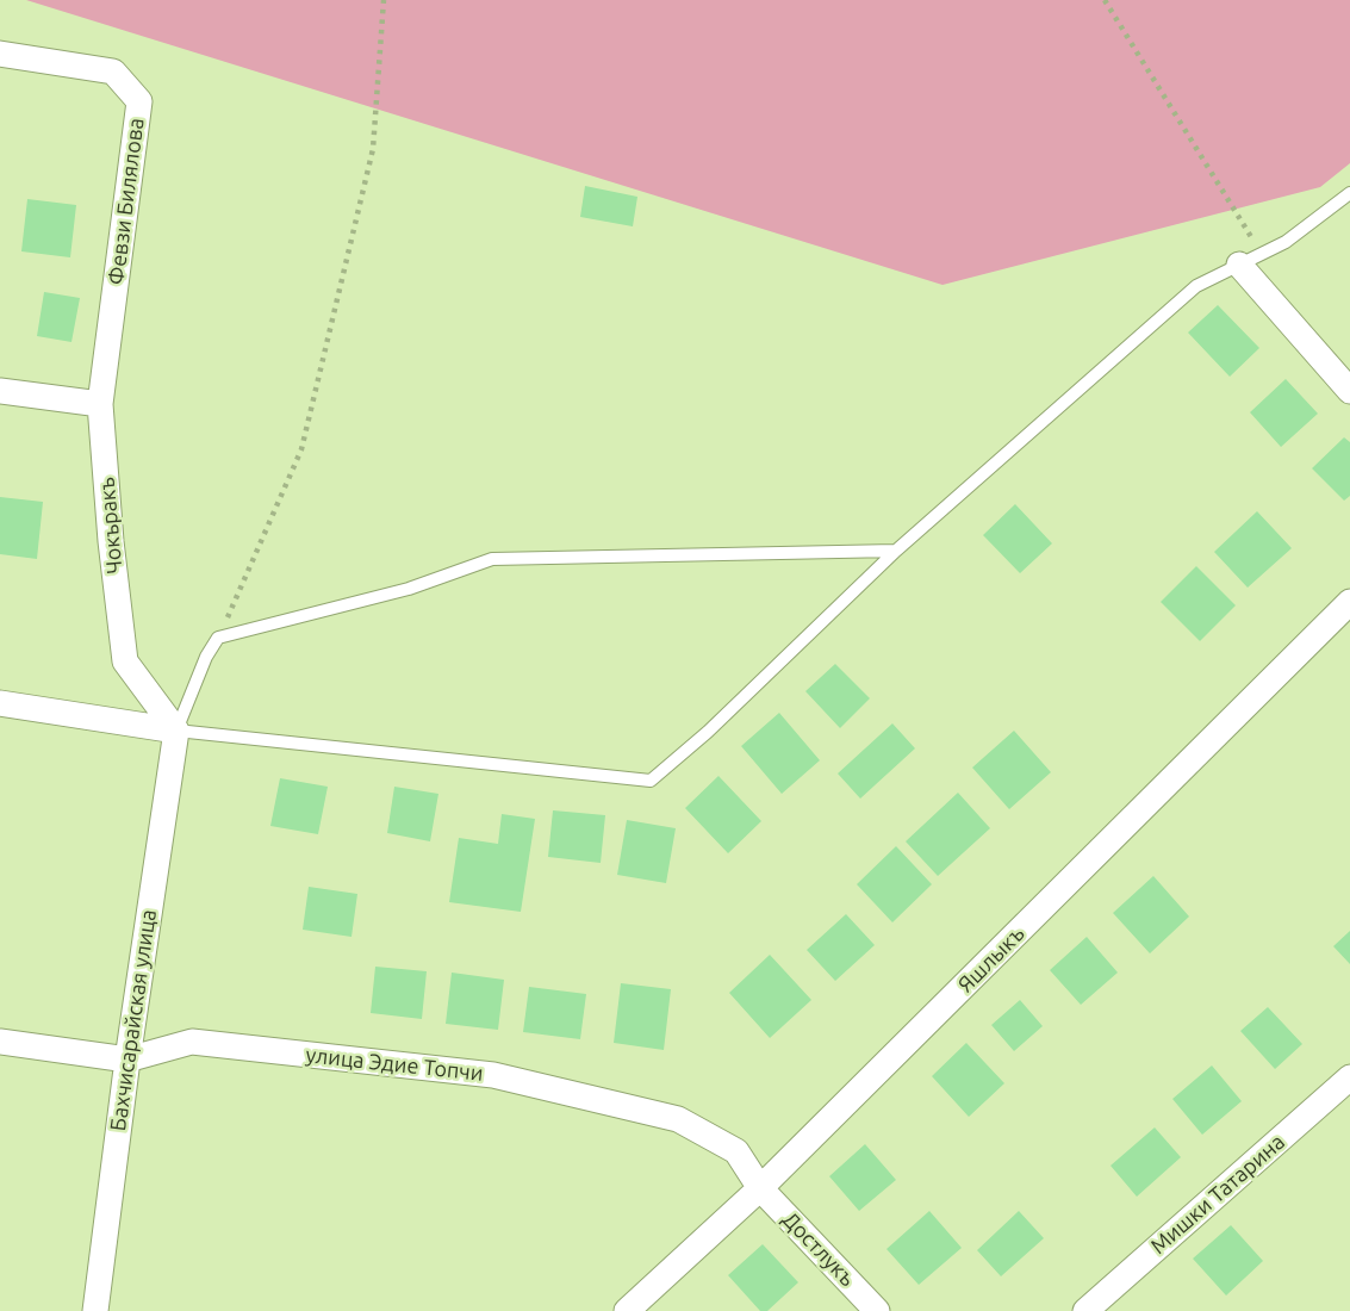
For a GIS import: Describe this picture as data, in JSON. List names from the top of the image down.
{
  "streets": {
    "street": [
      "Февзи Билялова",
      "Чокъракъ",
      "Яшлыкъ",
      "Бахчисарайская улица",
      "улица Эдие Топчи",
      "Мишки Татарина",
      "Достлукъ"
    ]
  },
  "crossings": [
    ["Февзи Билялова", "Чокъракъ"],
    ["Чокъракъ", "Бахчисарайская улица"],
    ["Яшлыкъ", "улица Эдие Топчи"],
    ["Яшлыкъ", "Достлукъ"],
    ["Бахчисарайская улица", "улица Эдие Топчи"],
    ["улица Эдие Топчи", "Достлукъ"]
  ]
}
